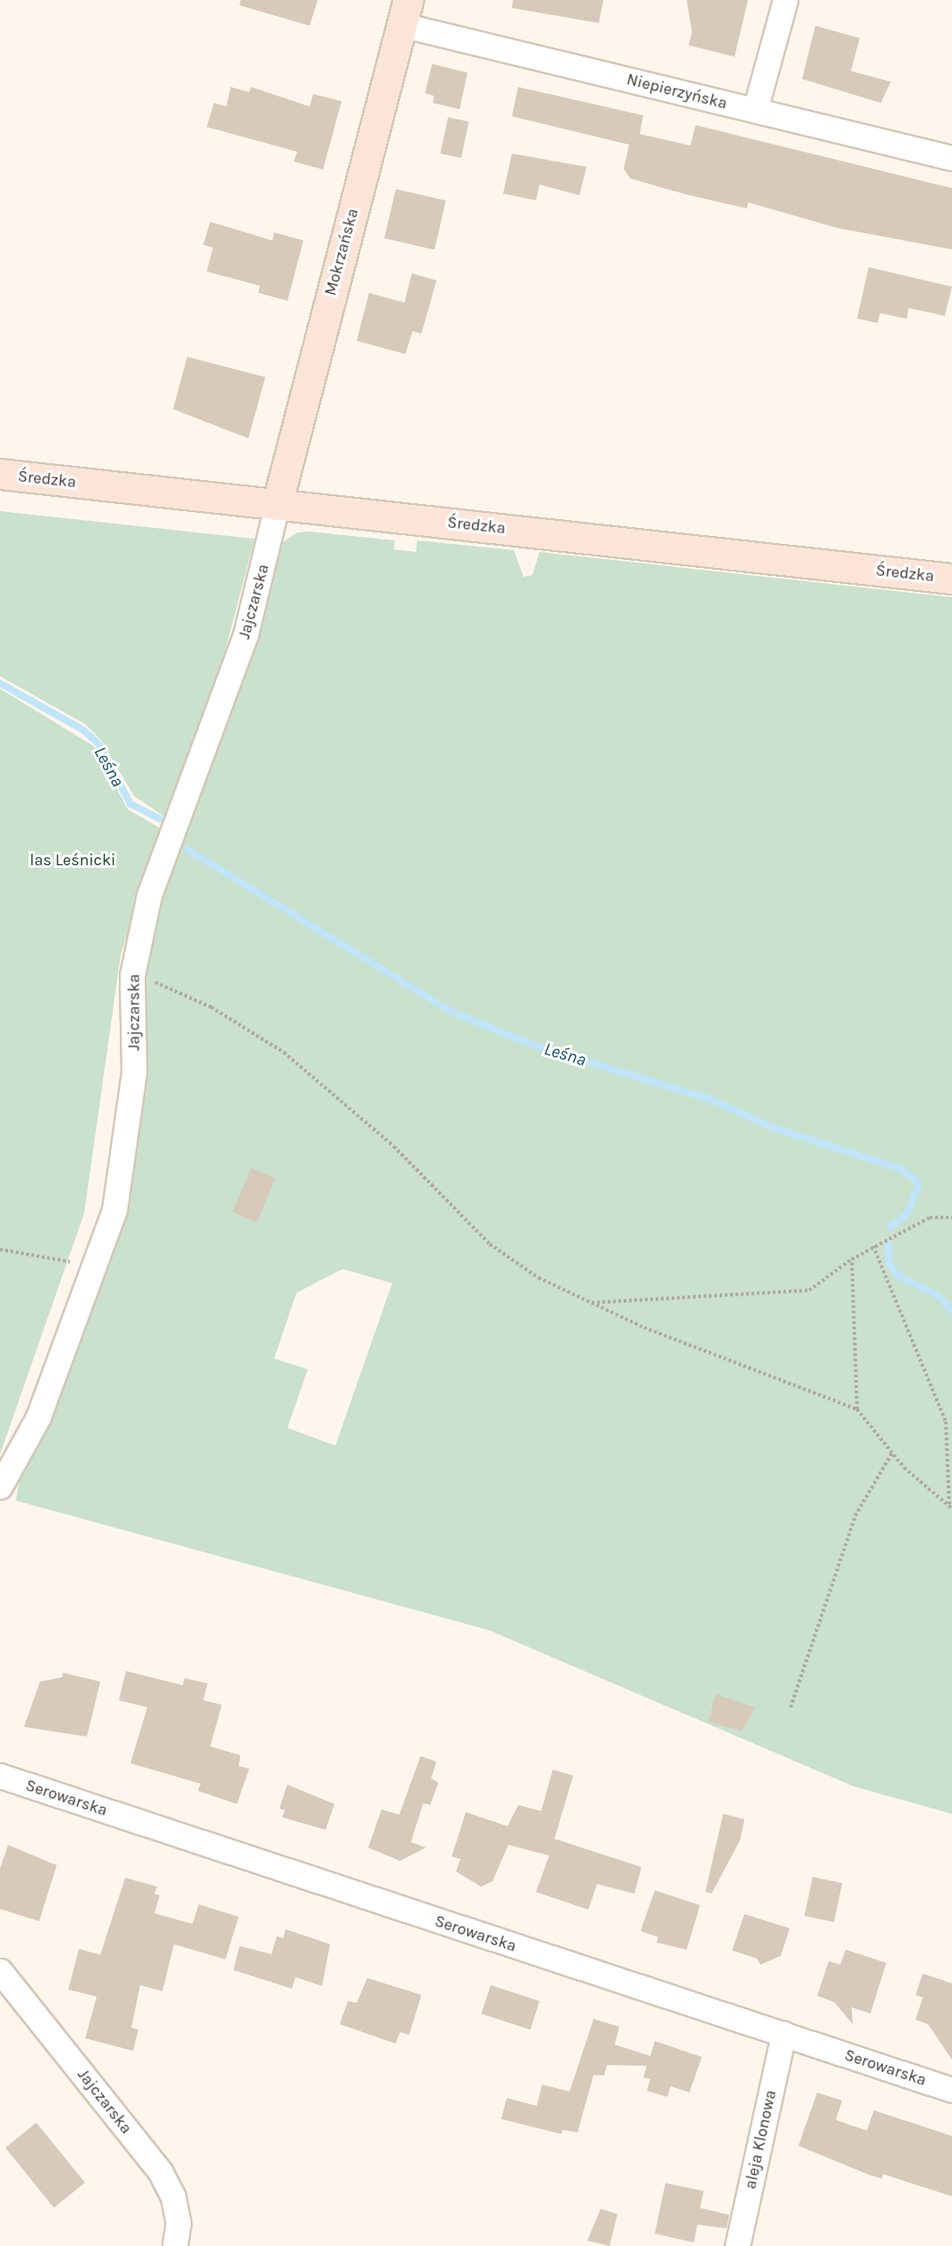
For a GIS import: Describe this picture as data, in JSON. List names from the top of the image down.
{
  "streets": {
    "main road": ["Mokrzańska", "Średzka"],
    "street": [
      "Niepierzyńska",
      "Jajczarska",
      "Serowarska",
      "aleja Klonowa"
    ]
  },
  "crossings": [
    ["Niepierzyńska", "Mokrzańska"],
    ["Mokrzańska", "Średzka"],
    ["Mokrzańska", "Jajczarska"],
    ["Średzka", "Jajczarska"],
    ["Serowarska", "aleja Klonowa"]
  ],
  "water": ["Leśna"],
  "parks": ["las Leśnicki"]
}
